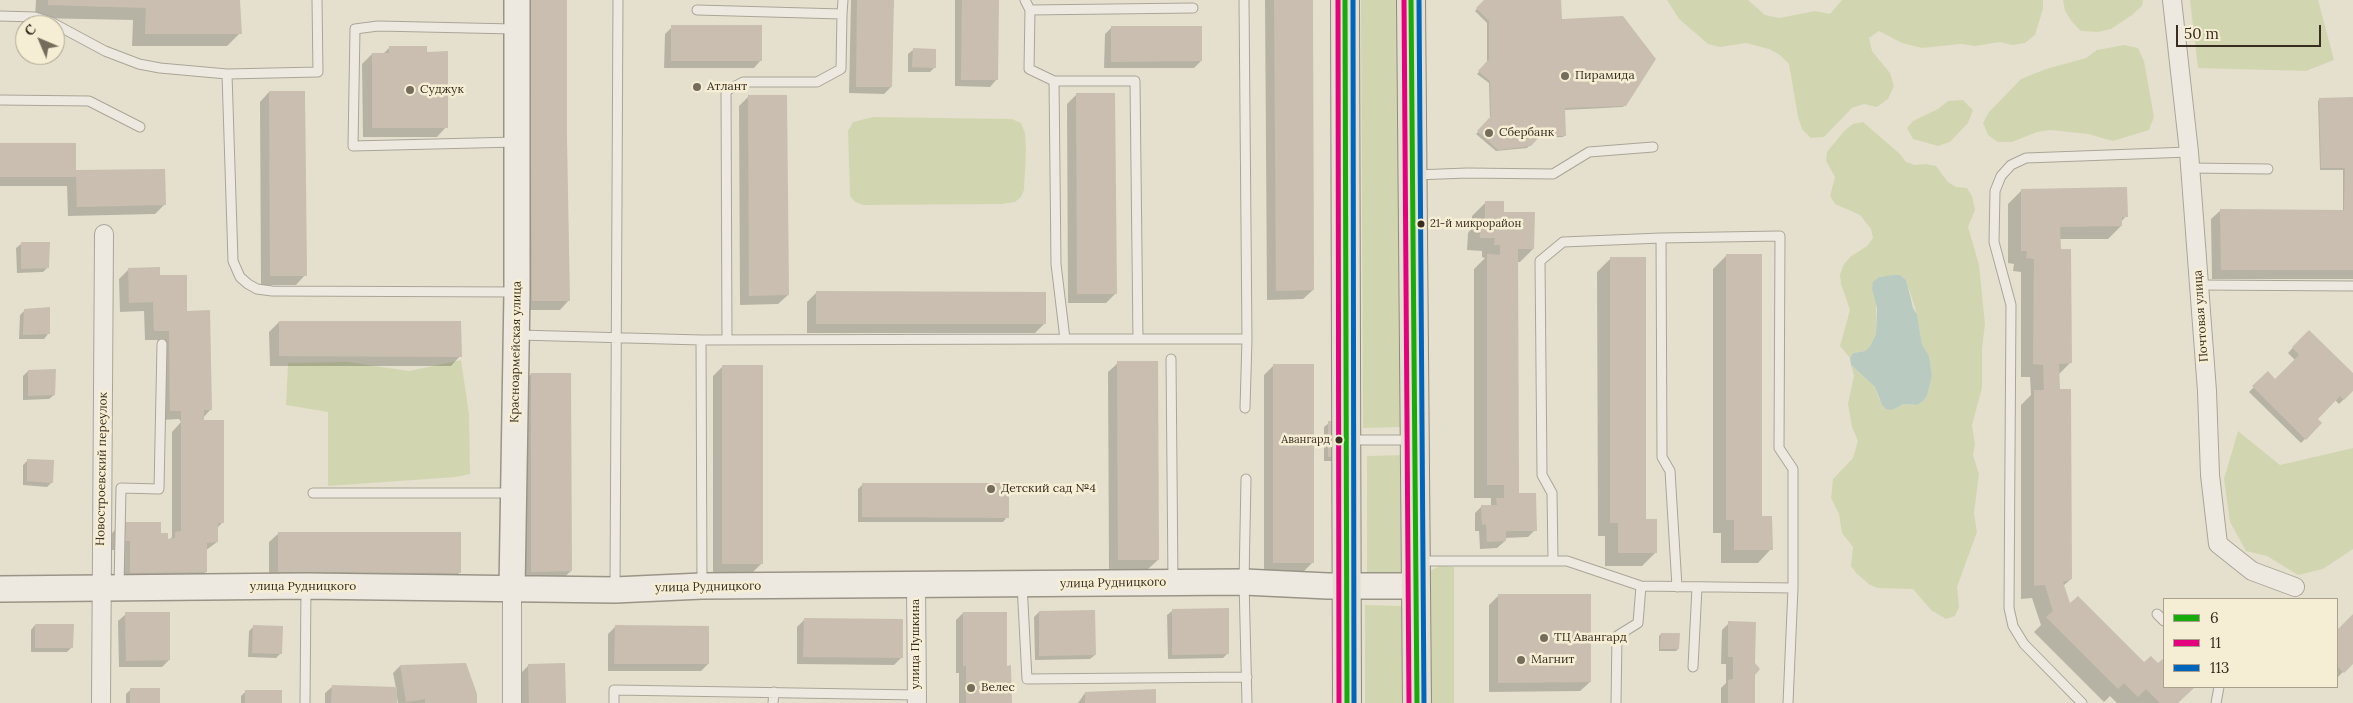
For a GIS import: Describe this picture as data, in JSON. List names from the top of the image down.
{
  "streets": {
    "street": [
      "Почтовая улица",
      "Красноармейская улица",
      "Новостроевский переулок",
      "улица Рудницкого",
      "улица Пушкина"
    ]
  },
  "crossings": [
    ["Красноармейская улица", "улица Рудницкого"],
    ["Новостроевский переулок", "улица Рудницкого"],
    ["улица Рудницкого", "улица Пушкина"]
  ],
  "places": [
    "Пирамида",
    "Атлант",
    "Суджук",
    "Сбербанк",
    "21-й микрорайон",
    "Авангард",
    "Детский сад №4",
    "ТЦ Авангард",
    "Магнит",
    "Велес"
  ],
  "lines": ["transit line 6", "transit line 11", "transit line 113"],
  "legend": ["6", "11", "113"],
  "scale_bar": "50 m",
  "north": "top left"
}
